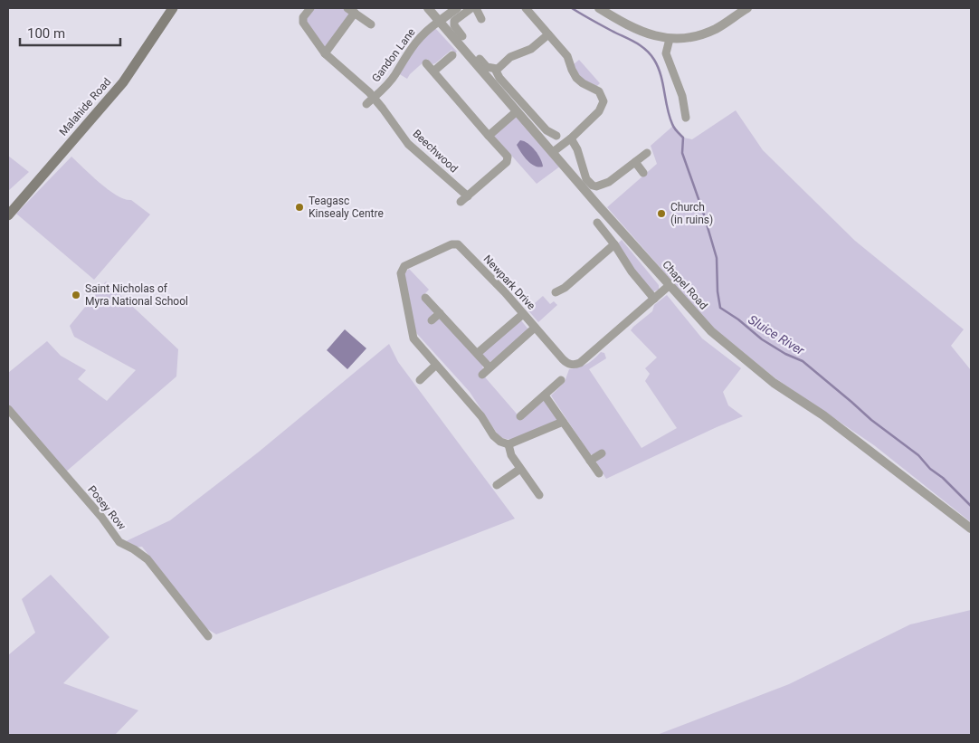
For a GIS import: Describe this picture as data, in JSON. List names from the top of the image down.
{
  "streets": {
    "main road": ["Malahide Road"],
    "street": [
      "Gandon Lane",
      "Beechwood",
      "Newpark Drive",
      "Chapel Road",
      "Posey Row"
    ]
  },
  "crossings": [
    ["Gandon Lane", "Beechwood"],
    ["Gandon Lane", "Chapel Road"],
    ["Newpark Drive", "Chapel Road"]
  ],
  "water": ["Sluice River"],
  "places": ["Teagasc Kinsealy Centre", "Church (in ruins)", "Saint Nicholas of Myra National School"],
  "scale_bar": "100 m"
}
